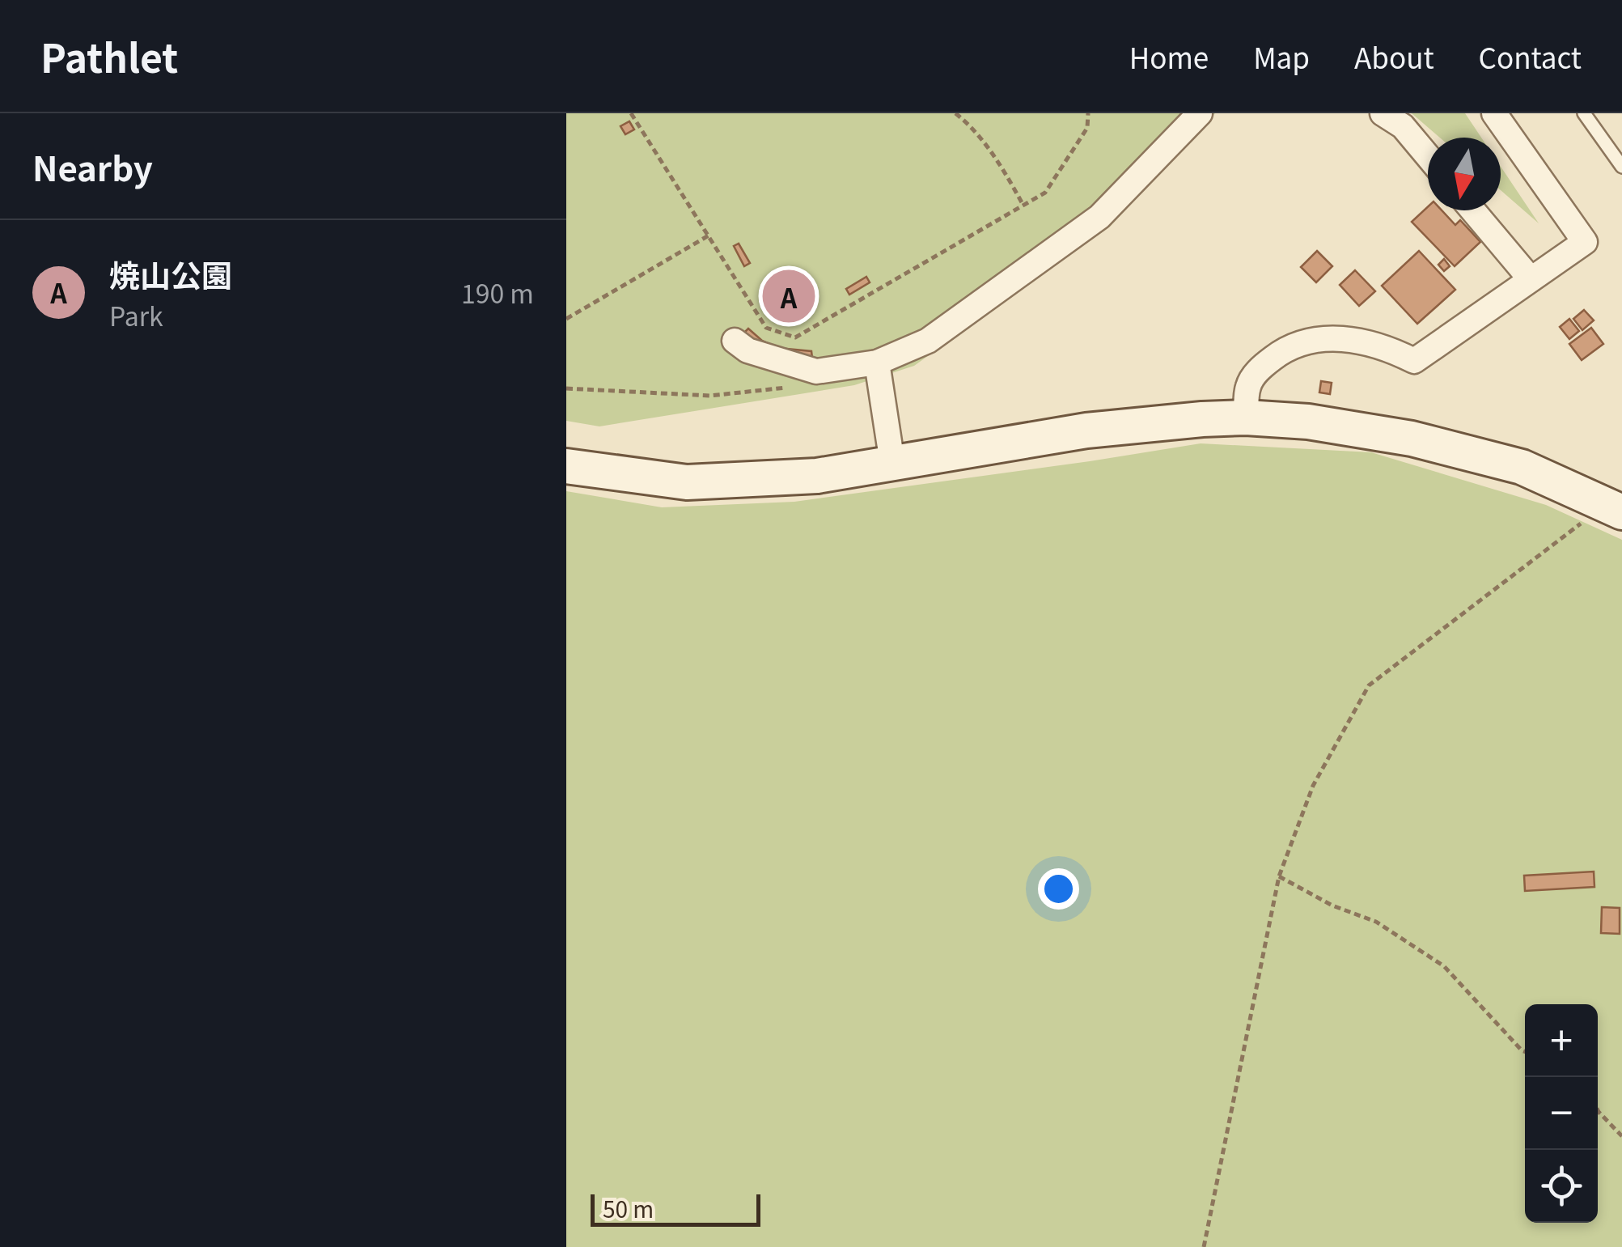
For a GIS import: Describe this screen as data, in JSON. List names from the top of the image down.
{
  "scale_bar": "50 m",
  "north": "bottom",
  "page": {
    "header": "Pathlet",
    "nav": [
      "Home",
      "Map",
      "About",
      "Contact"
    ],
    "heading": "Nearby",
    "list": [
      {
        "mark": "A",
        "name": "焼山公園",
        "note": "Park",
        "value": "190 m"
      }
    ],
    "pins": "A",
    "map_buttons": ["+", "−"],
    "scale": "50 m"
  }
}
